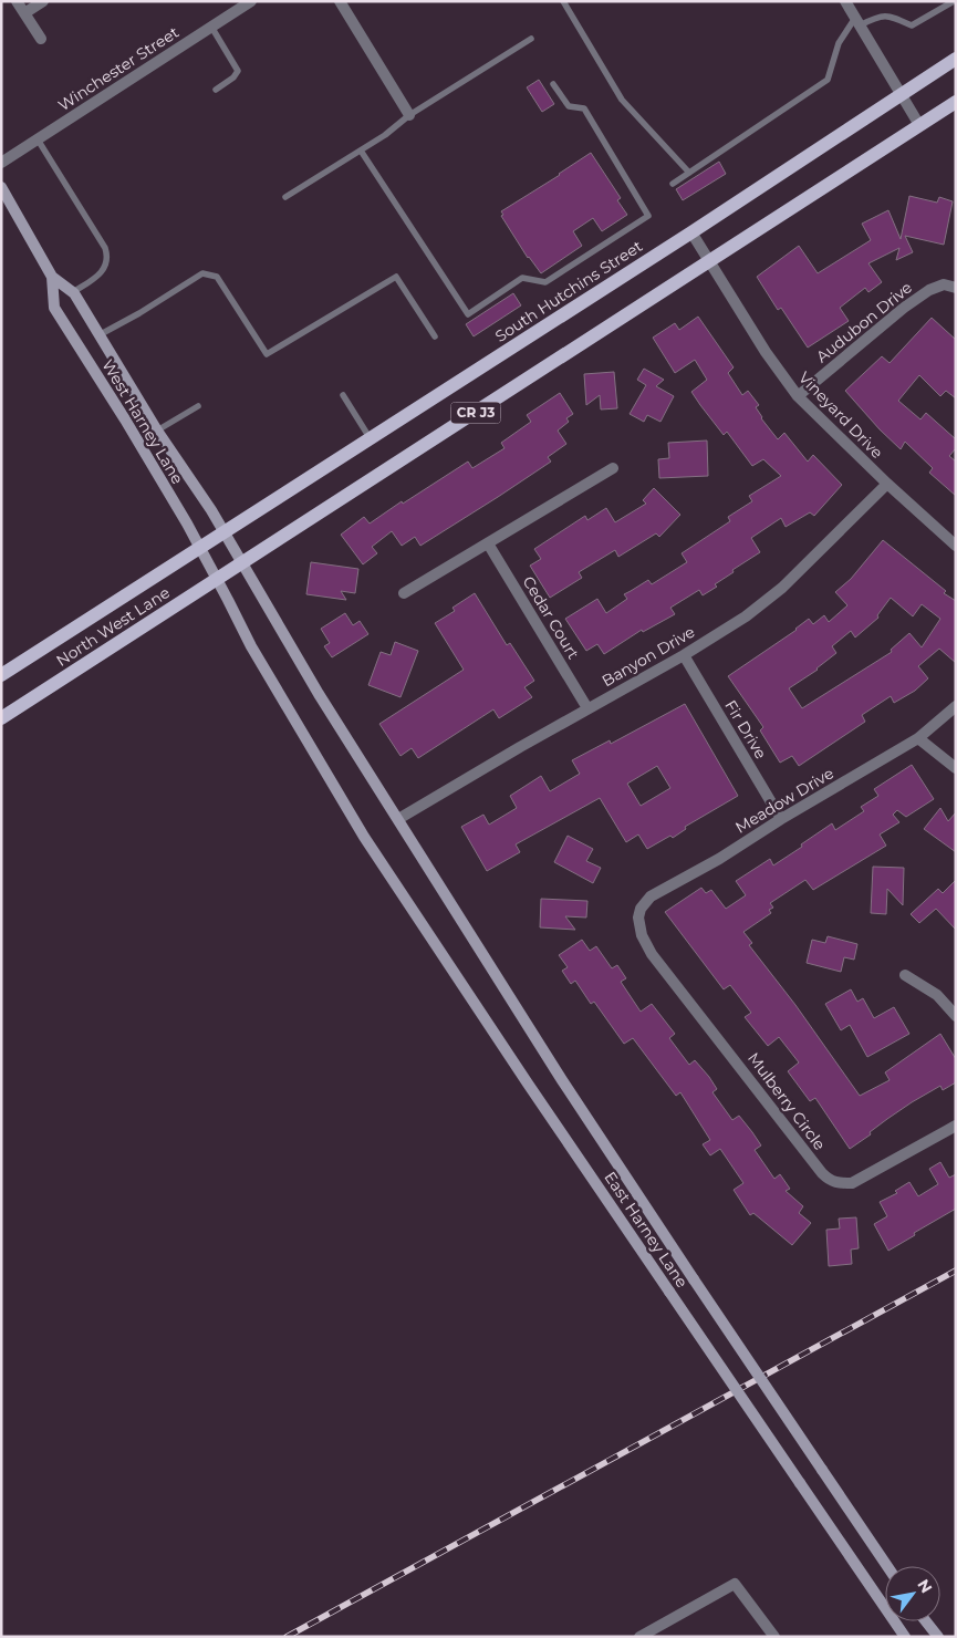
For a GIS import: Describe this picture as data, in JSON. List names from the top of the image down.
{
  "streets": {
    "main road": [
      "South Hutchins Street",
      "CR J3",
      "West Harney Lane",
      "North West Lane",
      "East Harney Lane"
    ],
    "street": [
      "Winchester Street",
      "Audubon Drive",
      "Vineyard Drive",
      "Cedar Court",
      "Banyon Drive",
      "Fir Drive",
      "Meadow Drive",
      "Mulberry Circle"
    ]
  },
  "crossings": [
    ["South Hutchins Street", "Vineyard Drive"],
    ["South Hutchins Street", "West Harney Lane"],
    ["South Hutchins Street", "North West Lane"],
    ["Audubon Drive", "Vineyard Drive"],
    ["CR J3", "Vineyard Drive"],
    ["CR J3", "West Harney Lane"],
    ["CR J3", "North West Lane"],
    ["CR J3", "East Harney Lane"],
    ["Vineyard Drive", "Banyon Drive"],
    ["West Harney Lane", "North West Lane"],
    ["West Harney Lane", "East Harney Lane"],
    ["Cedar Court", "Banyon Drive"],
    ["North West Lane", "East Harney Lane"],
    ["Banyon Drive", "Fir Drive"],
    ["Banyon Drive", "East Harney Lane"],
    ["Fir Drive", "Meadow Drive"],
    ["Meadow Drive", "Mulberry Circle"]
  ],
  "north": "top right"
}
